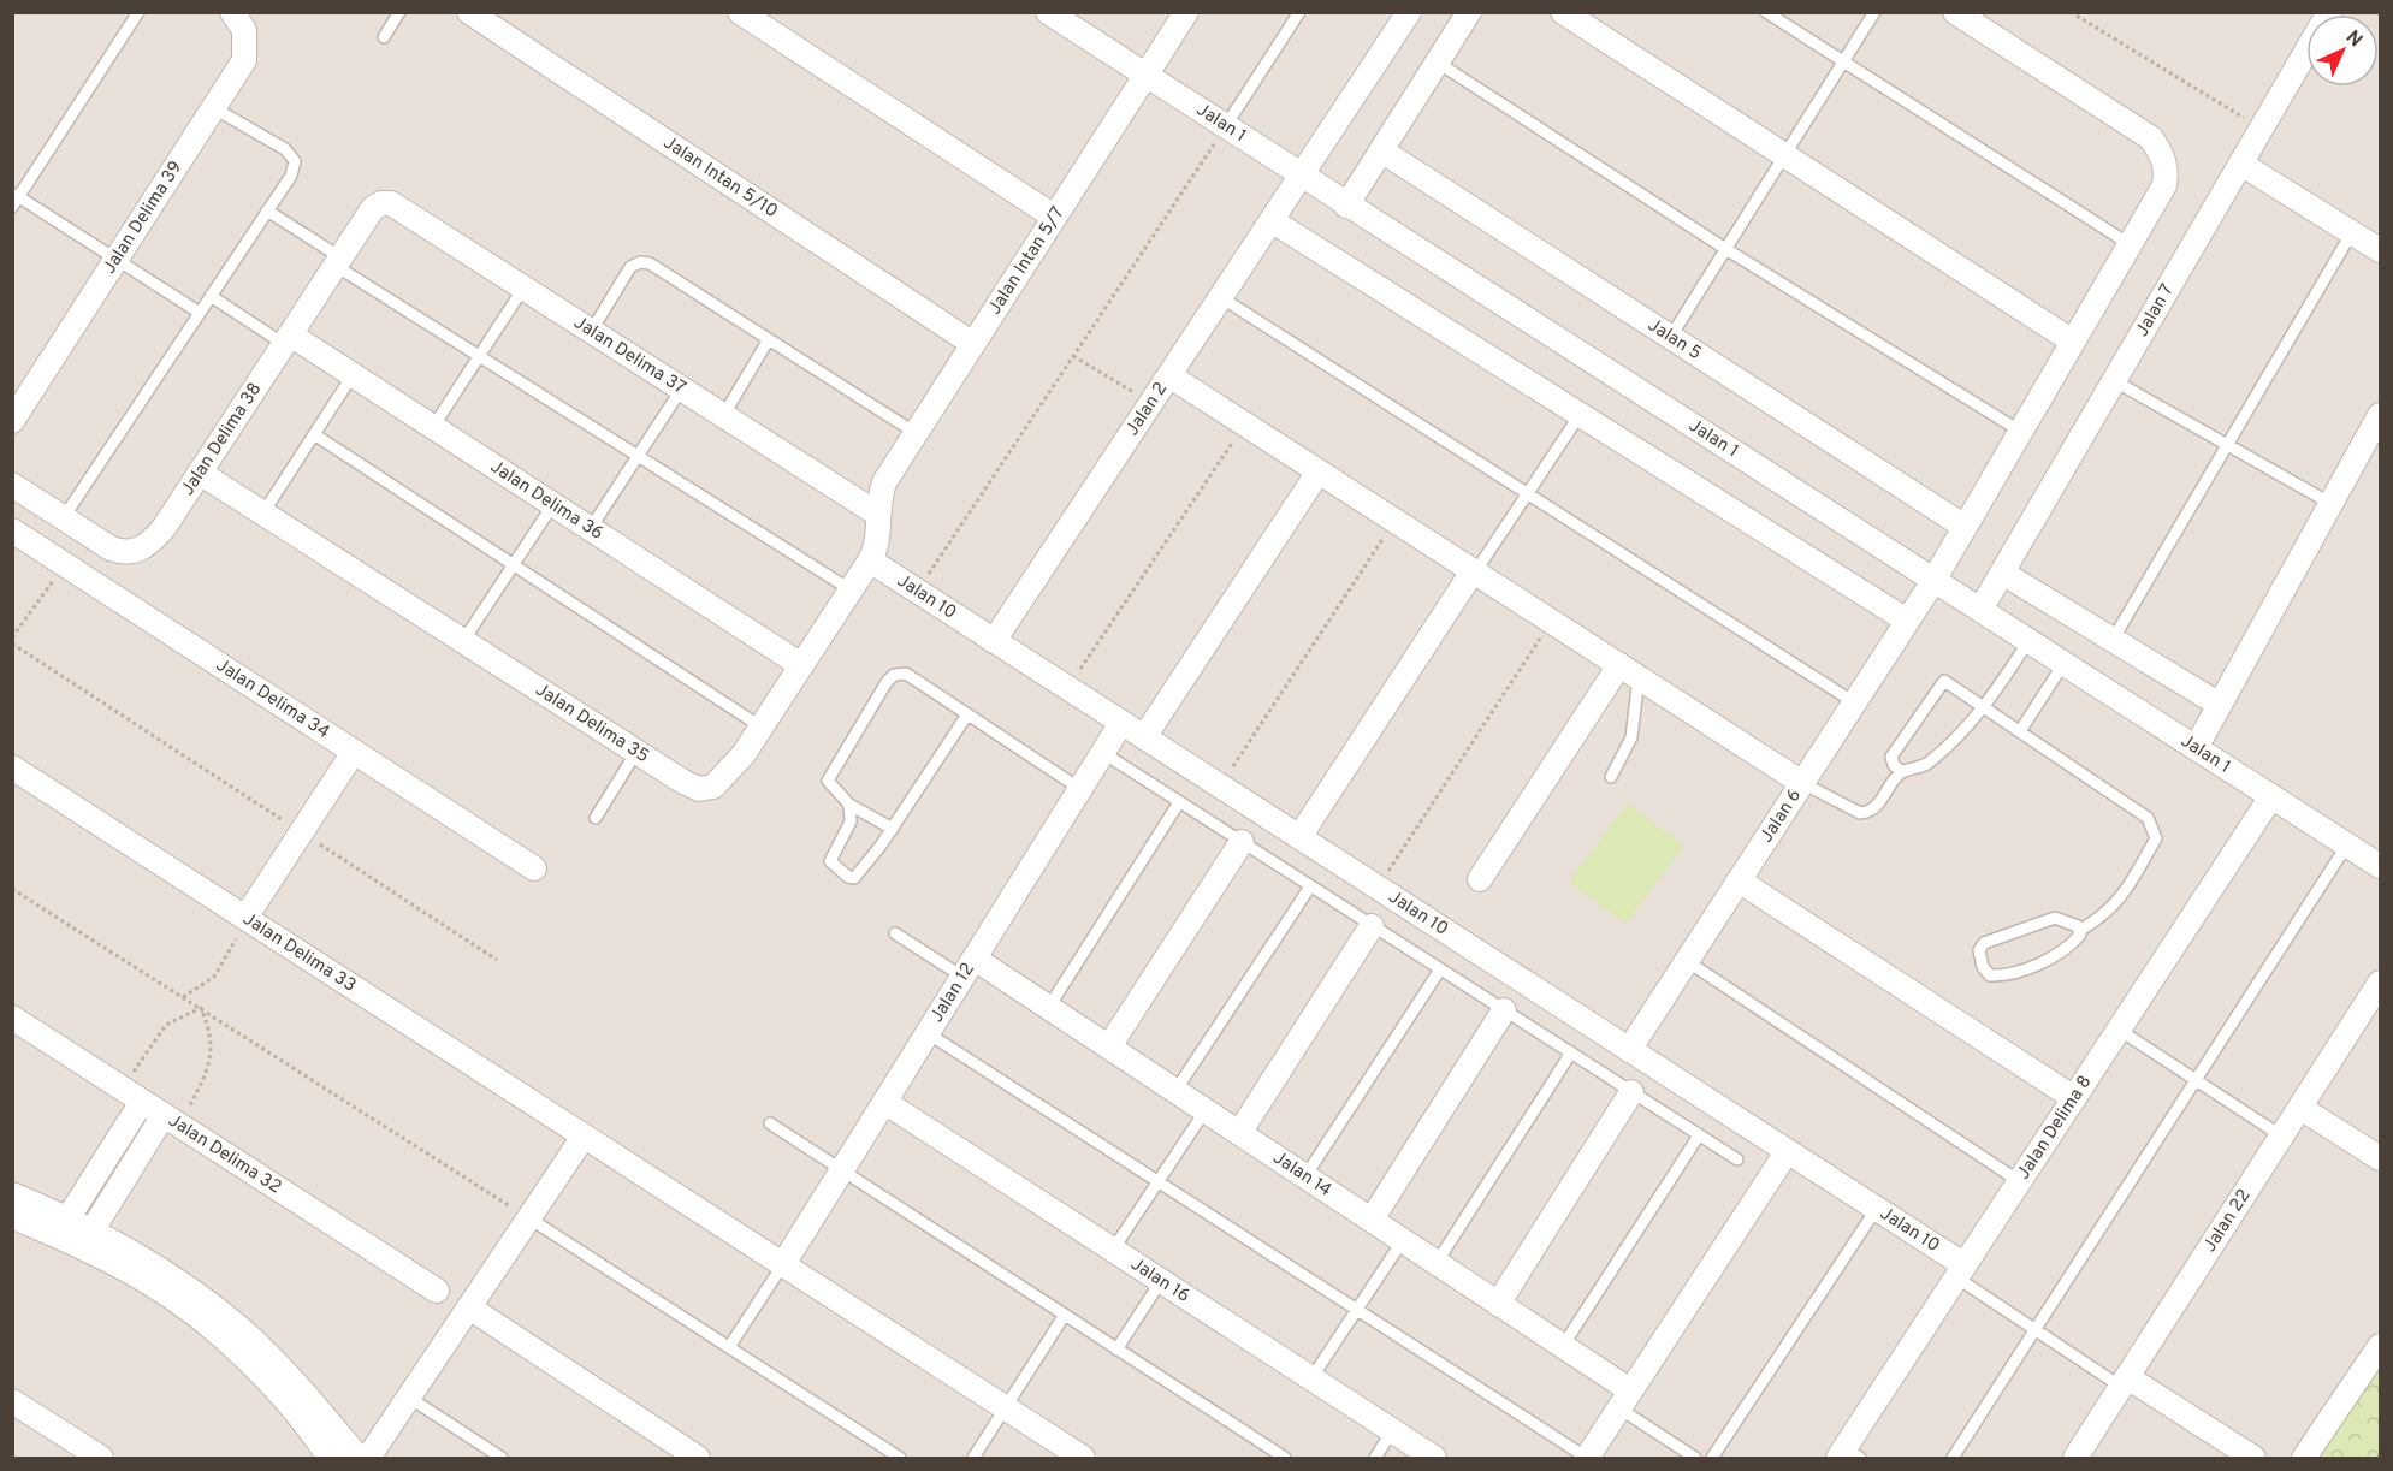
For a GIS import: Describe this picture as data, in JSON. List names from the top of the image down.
{
  "streets": {
    "street": [
      "Jalan 1",
      "Jalan Intan 5/10",
      "Jalan Delima 39",
      "Jalan Intan 5/7",
      "Jalan 7",
      "Jalan 5",
      "Jalan Delima 37",
      "Jalan 2",
      "Jalan Delima 38",
      "Jalan Delima 36",
      "Jalan 10",
      "Jalan Delima 34",
      "Jalan Delima 35",
      "Jalan 6",
      "Jalan Delima 33",
      "Jalan 12",
      "Jalan Delima 8",
      "Jalan Delima 32",
      "Jalan 14",
      "Jalan 22",
      "Jalan 16"
    ]
  },
  "crossings": [
    ["Jalan 1", "Jalan Intan 5/7"],
    ["Jalan 1", "Jalan 7"],
    ["Jalan 1", "Jalan 2"],
    ["Jalan 1", "Jalan 6"],
    ["Jalan 1", "Jalan Delima 8"],
    ["Jalan Intan 5/10", "Jalan Intan 5/7"],
    ["Jalan Intan 5/7", "Jalan Delima 37"],
    ["Jalan Intan 5/7", "Jalan Delima 35"],
    ["Jalan 5", "Jalan 6"],
    ["Jalan Delima 37", "Jalan Delima 38"],
    ["Jalan Delima 37", "Jalan Delima 35"],
    ["Jalan 2", "Jalan 10"],
    ["Jalan Delima 38", "Jalan Delima 36"],
    ["Jalan Delima 38", "Jalan Delima 35"],
    ["Jalan Delima 36", "Jalan Delima 35"],
    ["Jalan 10", "Jalan Delima 35"],
    ["Jalan 10", "Jalan 6"],
    ["Jalan 10", "Jalan 12"],
    ["Jalan 10", "Jalan Delima 8"],
    ["Jalan Delima 33", "Jalan 12"],
    ["Jalan 12", "Jalan 14"],
    ["Jalan 12", "Jalan 16"]
  ],
  "north": "top right"
}
